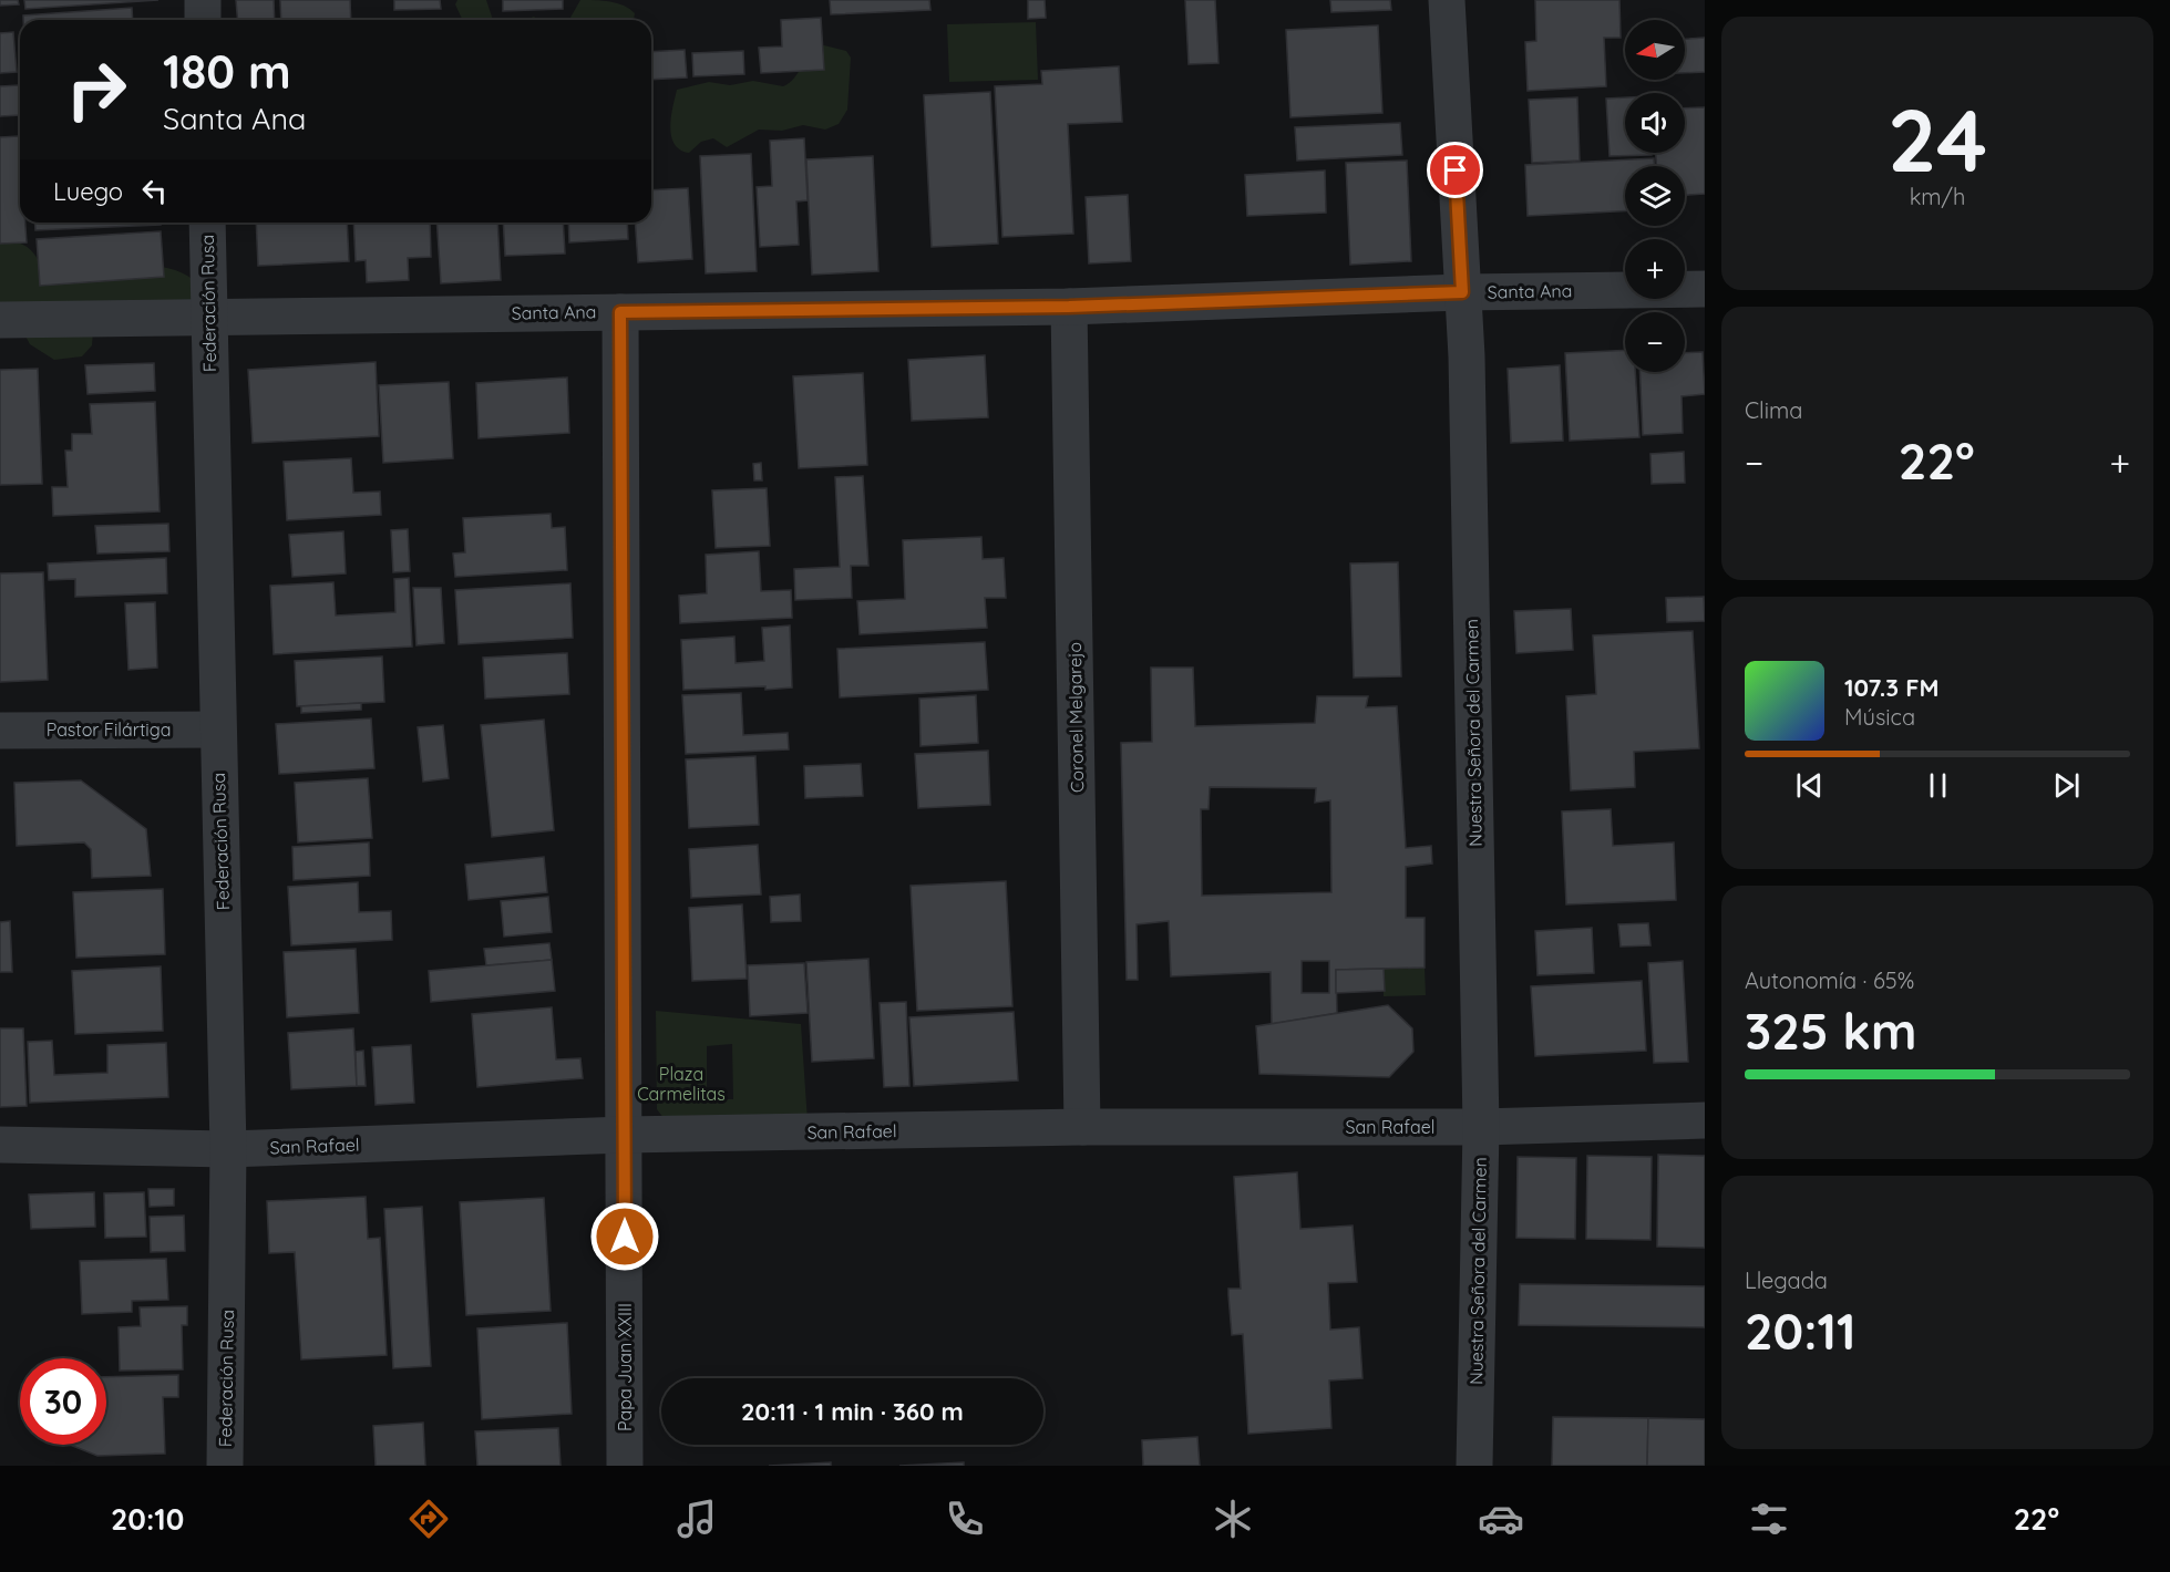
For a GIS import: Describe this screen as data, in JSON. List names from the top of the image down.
{
  "streets": {
    "street": [
      "Santa Ana",
      "Federación Rusa",
      "Coronel Melgarejo",
      "Pastor Filártiga",
      "Nuestra Señora del Carmen",
      "San Rafael",
      "Papa Juan XXIII"
    ]
  },
  "crossings": [
    ["Santa Ana", "Federación Rusa"],
    ["Santa Ana", "Coronel Melgarejo"],
    ["Santa Ana", "Nuestra Señora del Carmen"],
    ["Santa Ana", "Papa Juan XXIII"],
    ["Federación Rusa", "Pastor Filártiga"],
    ["Federación Rusa", "San Rafael"],
    ["Coronel Melgarejo", "San Rafael"],
    ["Nuestra Señora del Carmen", "San Rafael"],
    ["San Rafael", "Papa Juan XXIII"]
  ],
  "parks": ["Plaza Carmelitas"],
  "north": "left",
  "page": {
    "tile": [
      ["24", "km/h"],
      "Clima",
      ["Autonomía · 65%", "325 km"],
      ["Llegada", "20:11"]
    ],
    "map_buttons": ["+", "−"],
    "turn": ["180 m", "Santa Ana"],
    "then": "Luego",
    "heat": ["−", "22°", "+"],
    "song": ["107.3 FM", "Música"],
    "limit": "30",
    "trip": "20:11 · 1 min · 360 m",
    "tabs": ["20:10", "22°"]
  }
}
